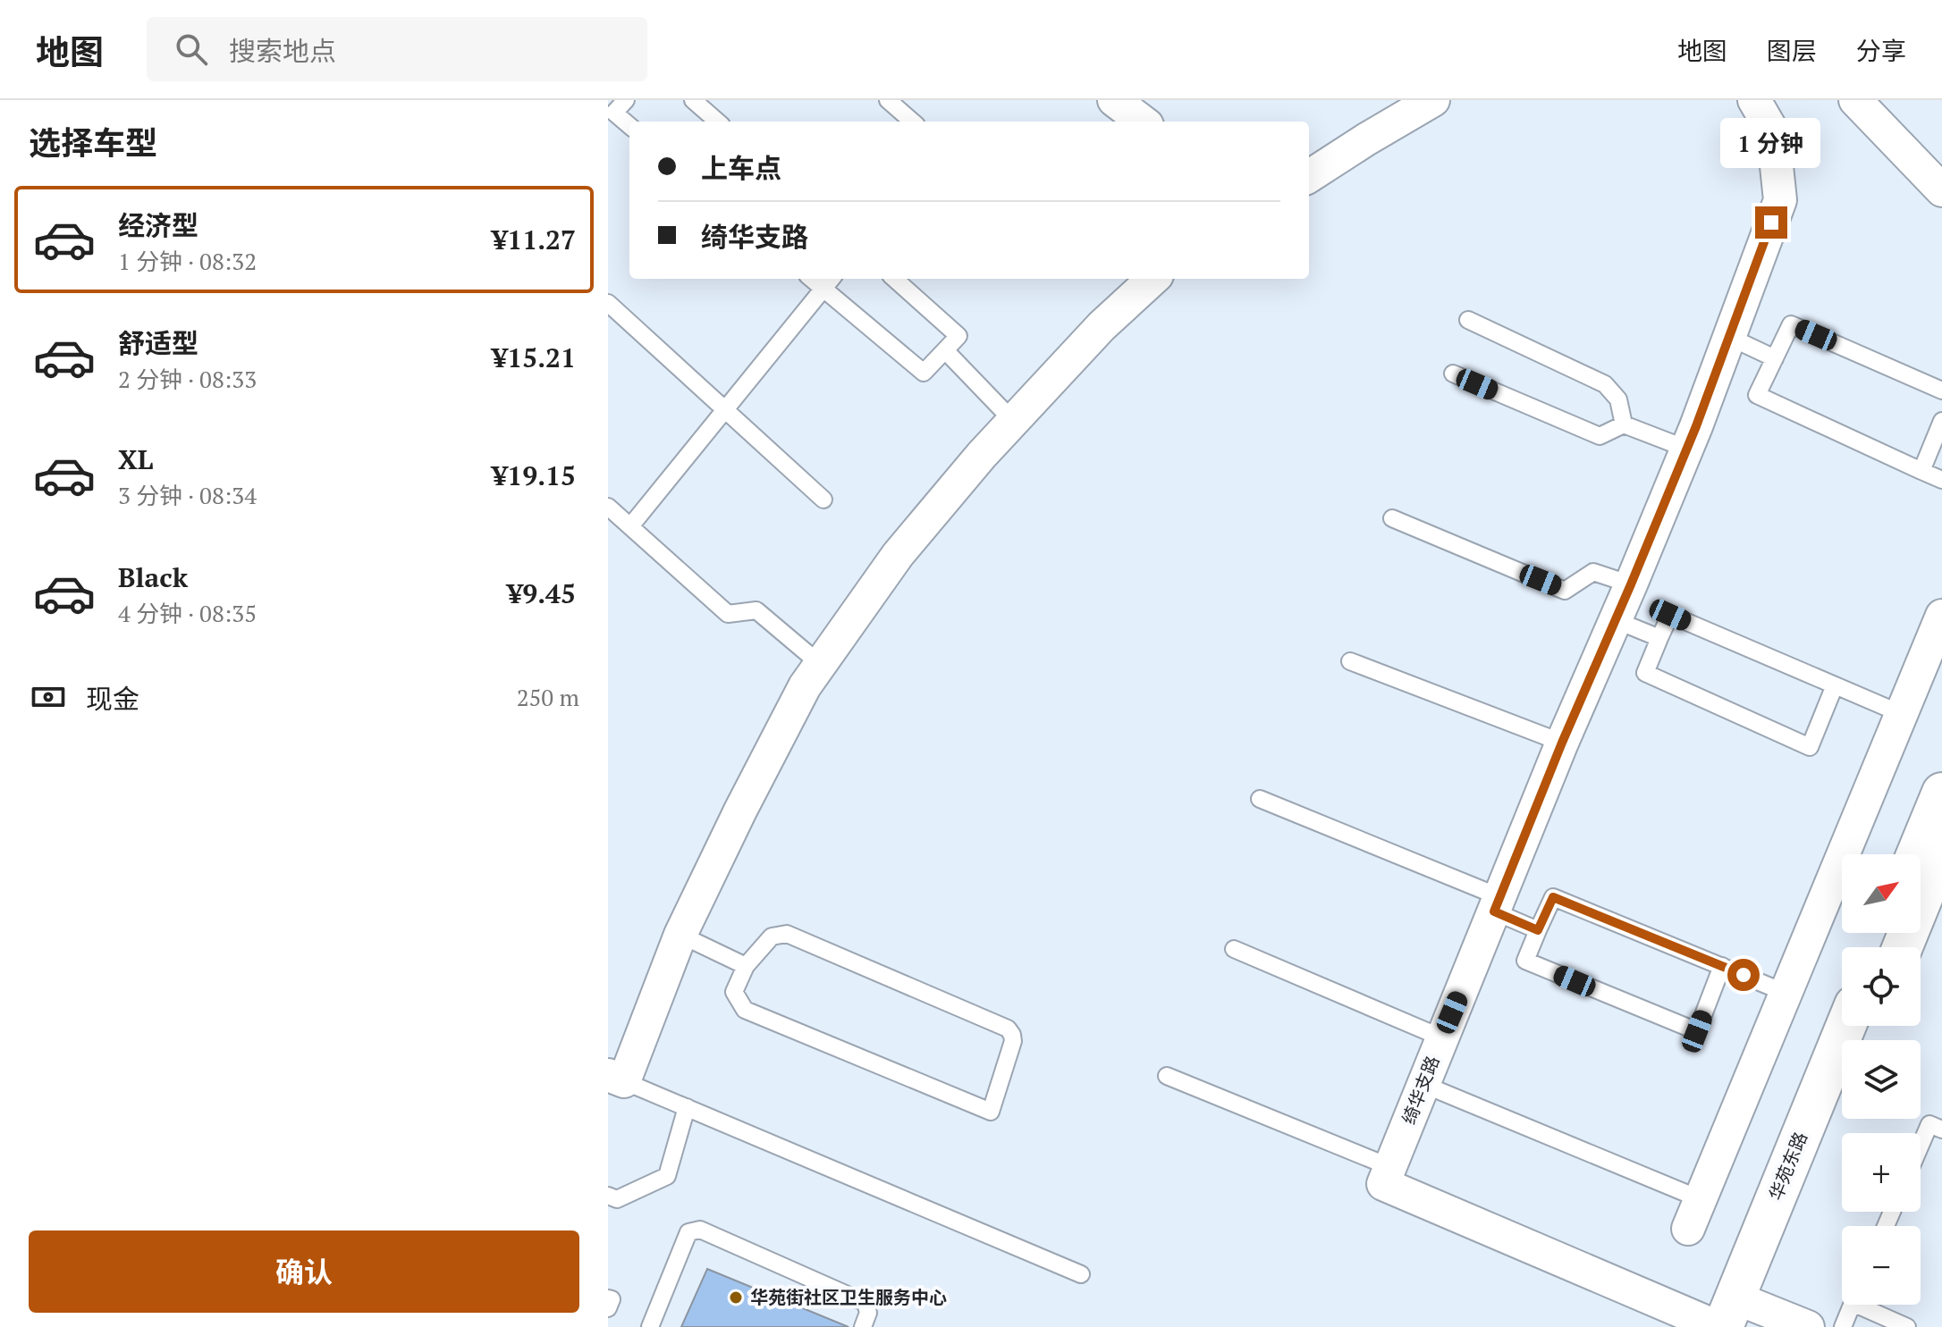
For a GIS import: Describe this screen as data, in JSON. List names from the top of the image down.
{
  "streets": {
    "street": ["绮华支路", "华苑东路"]
  },
  "places": ["华苑街社区卫生服务中心"],
  "north": "top right",
  "page": {
    "header": "地图",
    "search": "搜索地点",
    "nav": ["地图", "图层", "分享"],
    "heading": "选择车型",
    "bubble": "1 分钟",
    "banner": ["上车点", "绮华支路"],
    "list": [
      {
        "name": "经济型",
        "note": "1 分钟 · 08:32",
        "value": "¥11.27"
      },
      {
        "name": "舒适型",
        "note": "2 分钟 · 08:33",
        "value": "¥15.21"
      },
      {
        "name": "XL",
        "note": "3 分钟 · 08:34",
        "value": "¥19.15"
      },
      {
        "name": "Black",
        "note": "4 分钟 · 08:35",
        "value": "¥9.45"
      }
    ],
    "pay": ["现金", "250 m"],
    "map_buttons": ["+", "−"],
    "buttons": "确认"
  }
}
